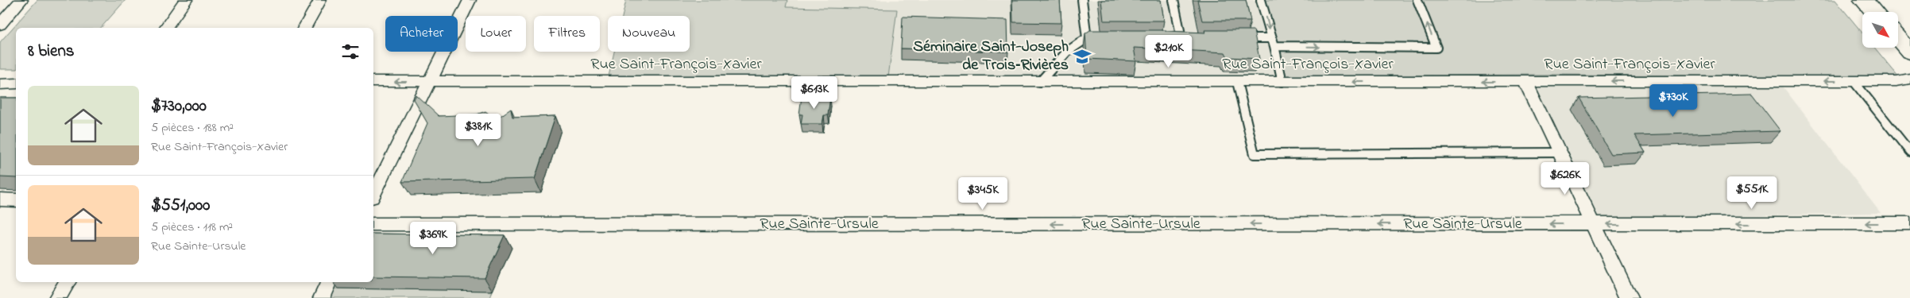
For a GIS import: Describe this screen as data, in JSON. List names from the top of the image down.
{
  "streets": {
    "street": ["Rue Saint-François-Xavier", "Rue Sainte-Ursule"]
  },
  "one_way": ["Rue Saint-François-Xavier", "Rue Sainte-Ursule"],
  "places": {
    "school or university": ["Séminaire Saint-Joseph de Trois‑Rivières"]
  },
  "north": "bottom right",
  "page": {
    "chip": [
      "Acheter",
      "Louer",
      "Filtres",
      "Nouveau"
    ],
    "heading": "8 biens",
    "price": [
      "$210K",
      "$613K",
      "$730K",
      "$381K",
      "$626K",
      "$551K",
      "$345K",
      "$369K"
    ],
    "list": [
      {
        "name": "$730,000",
        "note": "5 pièces · 188 m² · Rue Saint-François-Xavier"
      },
      {
        "name": "$551,000",
        "note": "5 pièces · 118 m² · Rue Sainte-Ursule"
      }
    ]
  }
}
